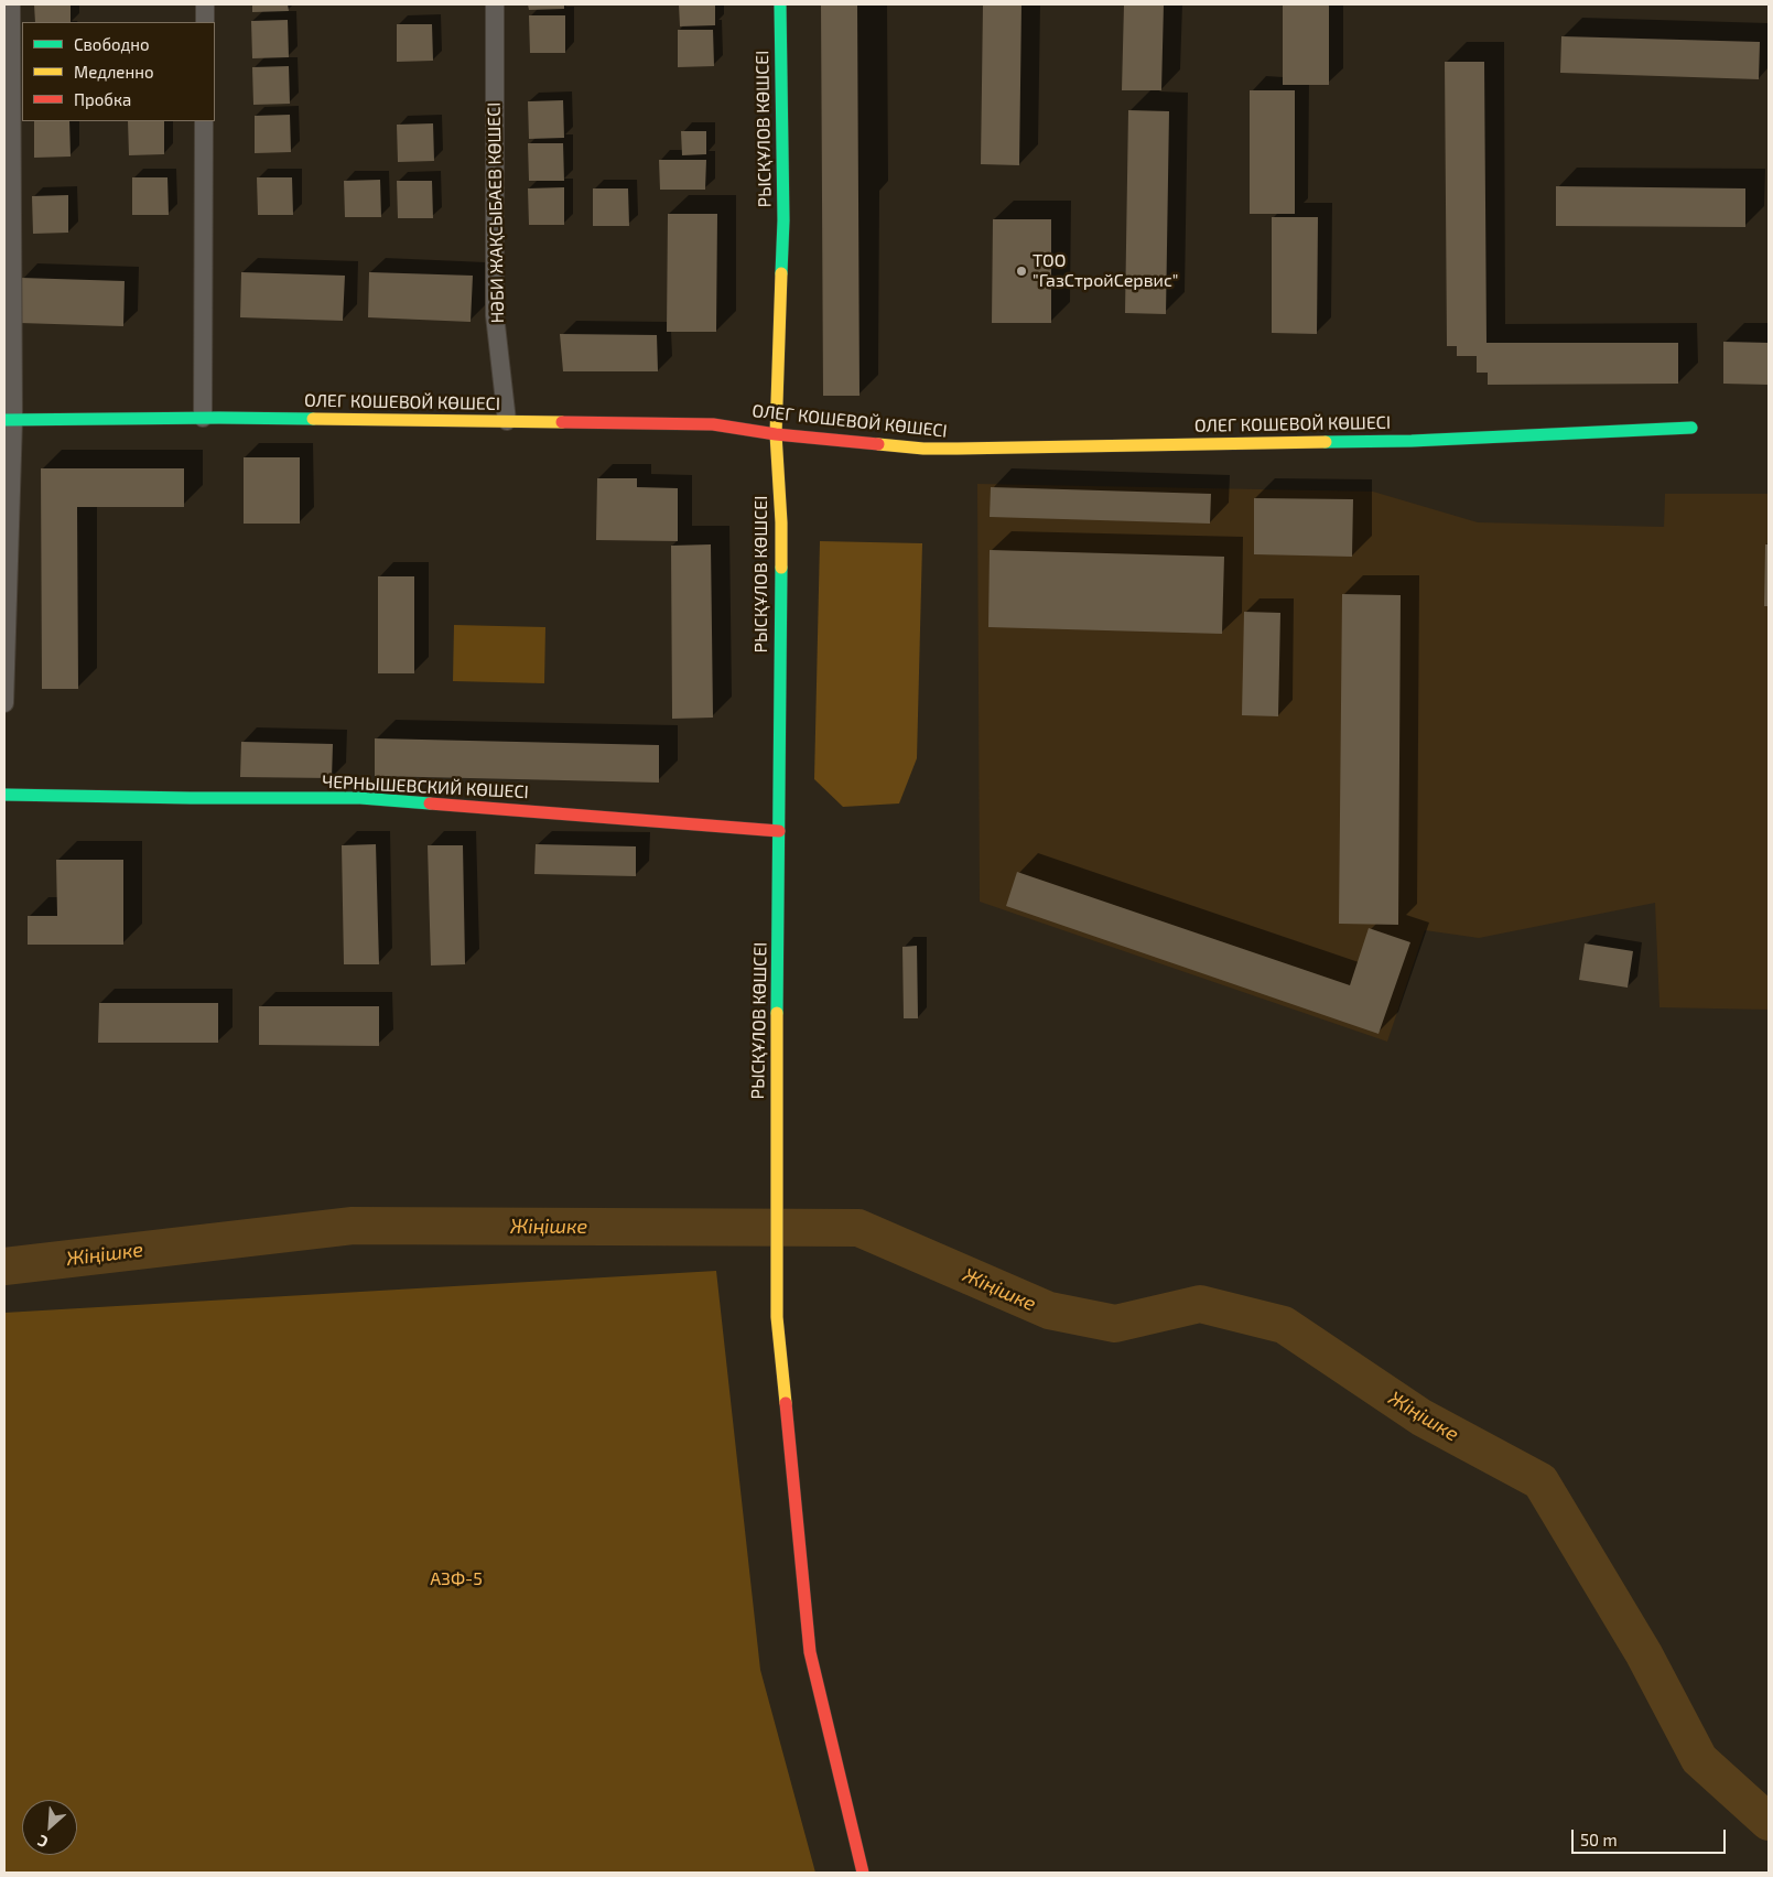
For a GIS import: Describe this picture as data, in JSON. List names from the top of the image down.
{
  "streets": {
    "street": [
      "РЫСҚҰЛОВ КӨШСЕІ",
      "НӘБИ ЖАҚСЫБАЕВ КӨШЕСІ",
      "ОЛЕГ КОШЕВОЙ КӨШЕСІ",
      "ЧЕРНЫШЕВСКИЙ КӨШЕСІ"
    ]
  },
  "crossings": [
    ["РЫСҚҰЛОВ КӨШСЕІ", "ОЛЕГ КОШЕВОЙ КӨШЕСІ"],
    ["РЫСҚҰЛОВ КӨШСЕІ", "ЧЕРНЫШЕВСКИЙ КӨШЕСІ"],
    ["НӘБИ ЖАҚСЫБАЕВ КӨШЕСІ", "ОЛЕГ КОШЕВОЙ КӨШЕСІ"]
  ],
  "water": ["Жіңішке"],
  "parks": ["АЗФ-5"],
  "places": ["ТОО \"ГазСтройСервис\""],
  "legend": ["Свободно", "Медленно", "Пробка"],
  "scale_bar": "50 m",
  "north": "bottom left"
}
